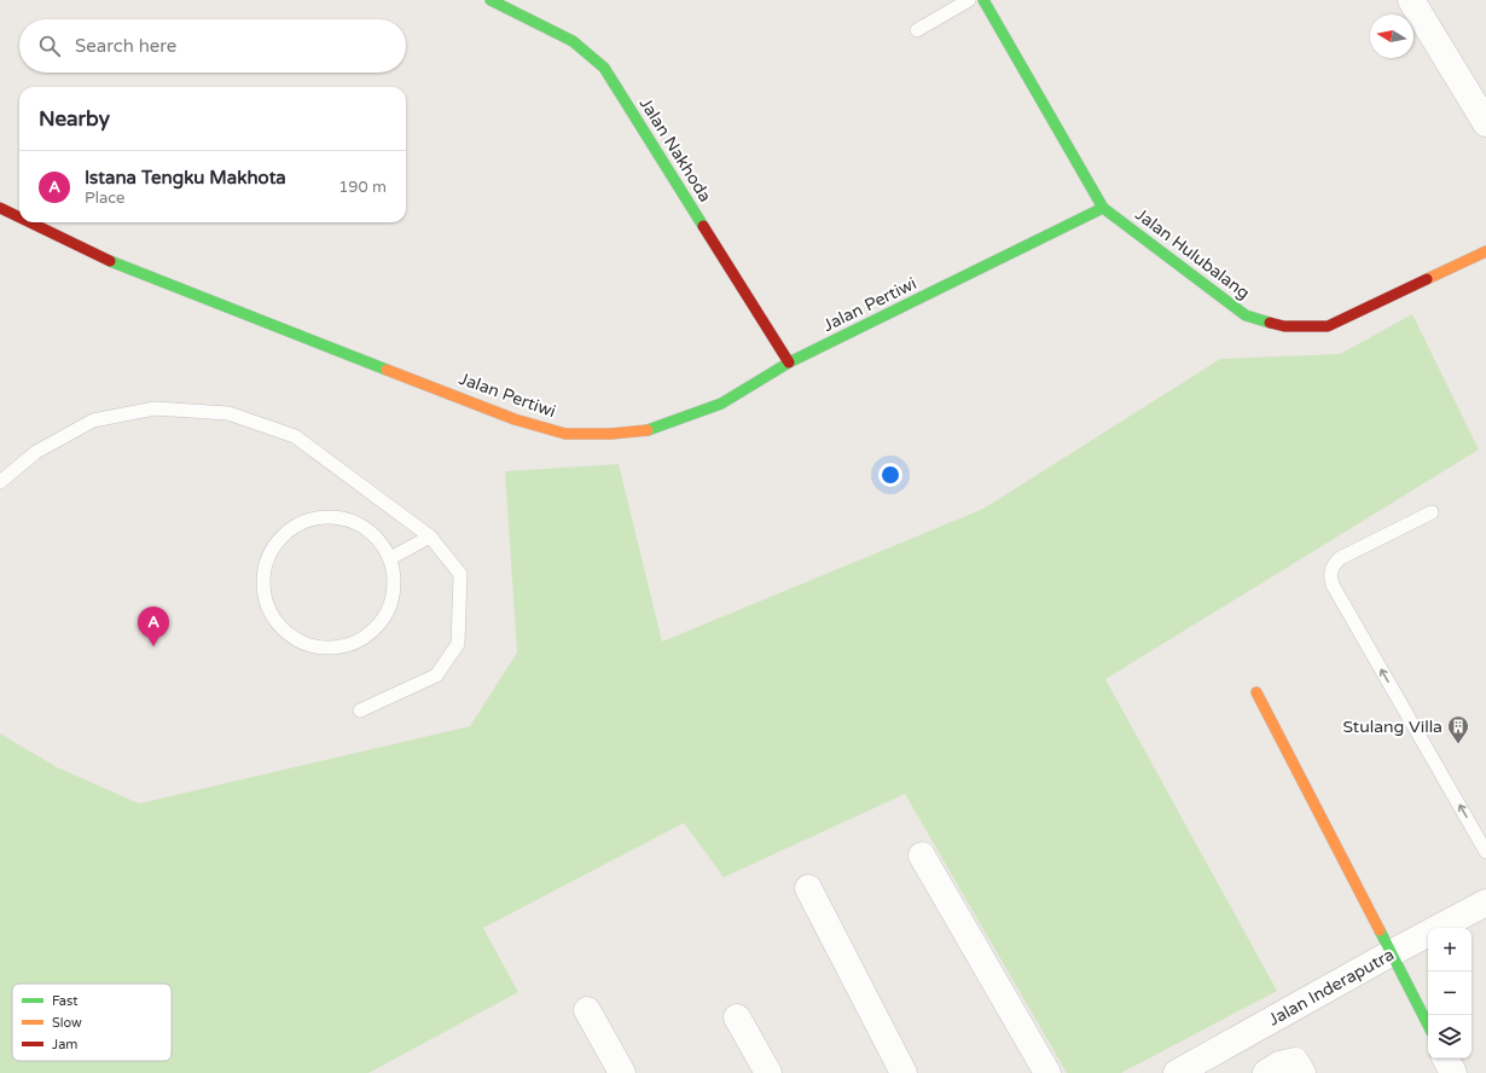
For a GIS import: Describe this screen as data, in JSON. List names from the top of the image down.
{
  "streets": {
    "street": [
      "Jalan Nakhoda",
      "Jalan Hulubalang",
      "Jalan Pertiwi",
      "Jalan Inderaputra"
    ]
  },
  "crossings": [
    ["Jalan Nakhoda", "Jalan Pertiwi"],
    ["Jalan Hulubalang", "Jalan Pertiwi"]
  ],
  "places": {
    "building": ["Stulang Villa"]
  },
  "legend": ["Fast", "Slow", "Jam"],
  "north": "left",
  "page": {
    "search": "Search here",
    "heading": "Nearby",
    "list": [
      {
        "mark": "A",
        "name": "Istana Tengku Makhota",
        "note": "Place",
        "value": "190 m"
      }
    ],
    "pins": "A",
    "map_buttons": ["+", "−"]
  }
}
